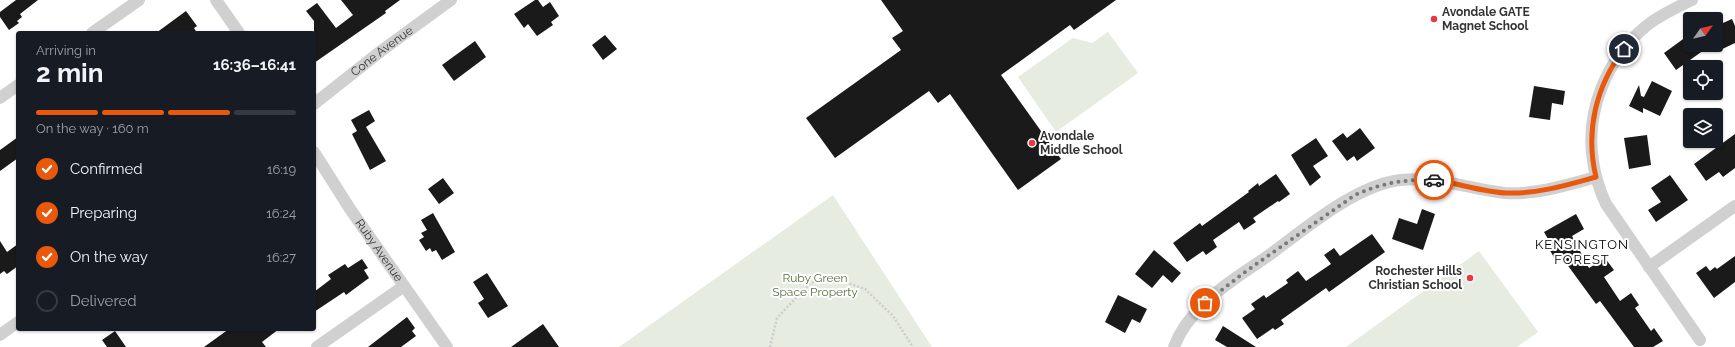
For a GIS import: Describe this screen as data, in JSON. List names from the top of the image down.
{
  "streets": {
    "street": ["Cone Avenue", "Ruby Avenue"]
  },
  "districts": ["KENSINGTON FOREST"],
  "parks": ["Ruby Green Space Property"],
  "places": ["Avondale GATE Magnet School", "Avondale Middle School", "Rochester Hills Christian School"],
  "north": "top right",
  "page": {
    "heading": ["2 min", "Arriving in", "16:36–16:41"],
    "bar": "On the way · 160 m",
    "list": [
      ["Confirmed", "16:19"],
      ["Preparing", "16:24"],
      ["On the way", "16:27"],
      "Delivered"
    ]
  }
}
